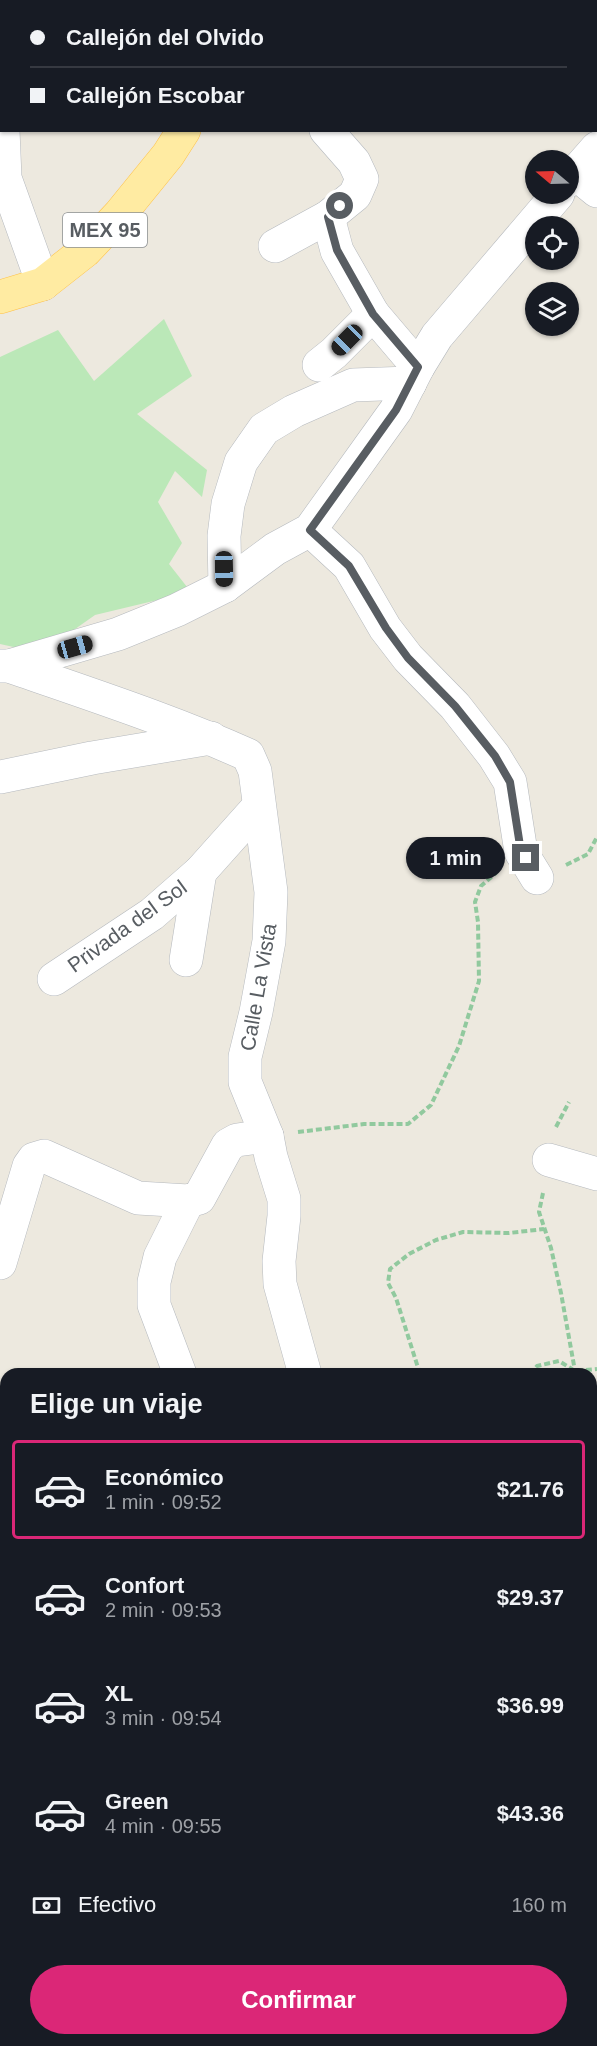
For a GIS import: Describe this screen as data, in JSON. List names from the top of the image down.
{
  "streets": {
    "main road": ["MEX 95"],
    "street": ["Privada del Sol", "Calle La Vista"]
  },
  "crossings": [
    ["Privada del Sol", "Calle La Vista"]
  ],
  "north": "left",
  "page": {
    "banner": ["Callejón del Olvido", "Callejón Escobar"],
    "bubble": "1 min",
    "heading": "Elige un viaje",
    "list": [
      {
        "name": "Económico",
        "note": "1 min · 09:52",
        "value": "$21.76"
      },
      {
        "name": "Confort",
        "note": "2 min · 09:53",
        "value": "$29.37"
      },
      {
        "name": "XL",
        "note": "3 min · 09:54",
        "value": "$36.99"
      },
      {
        "name": "Green",
        "note": "4 min · 09:55",
        "value": "$43.36"
      }
    ],
    "pay": ["Efectivo", "160 m"],
    "buttons": "Confirmar"
  }
}
